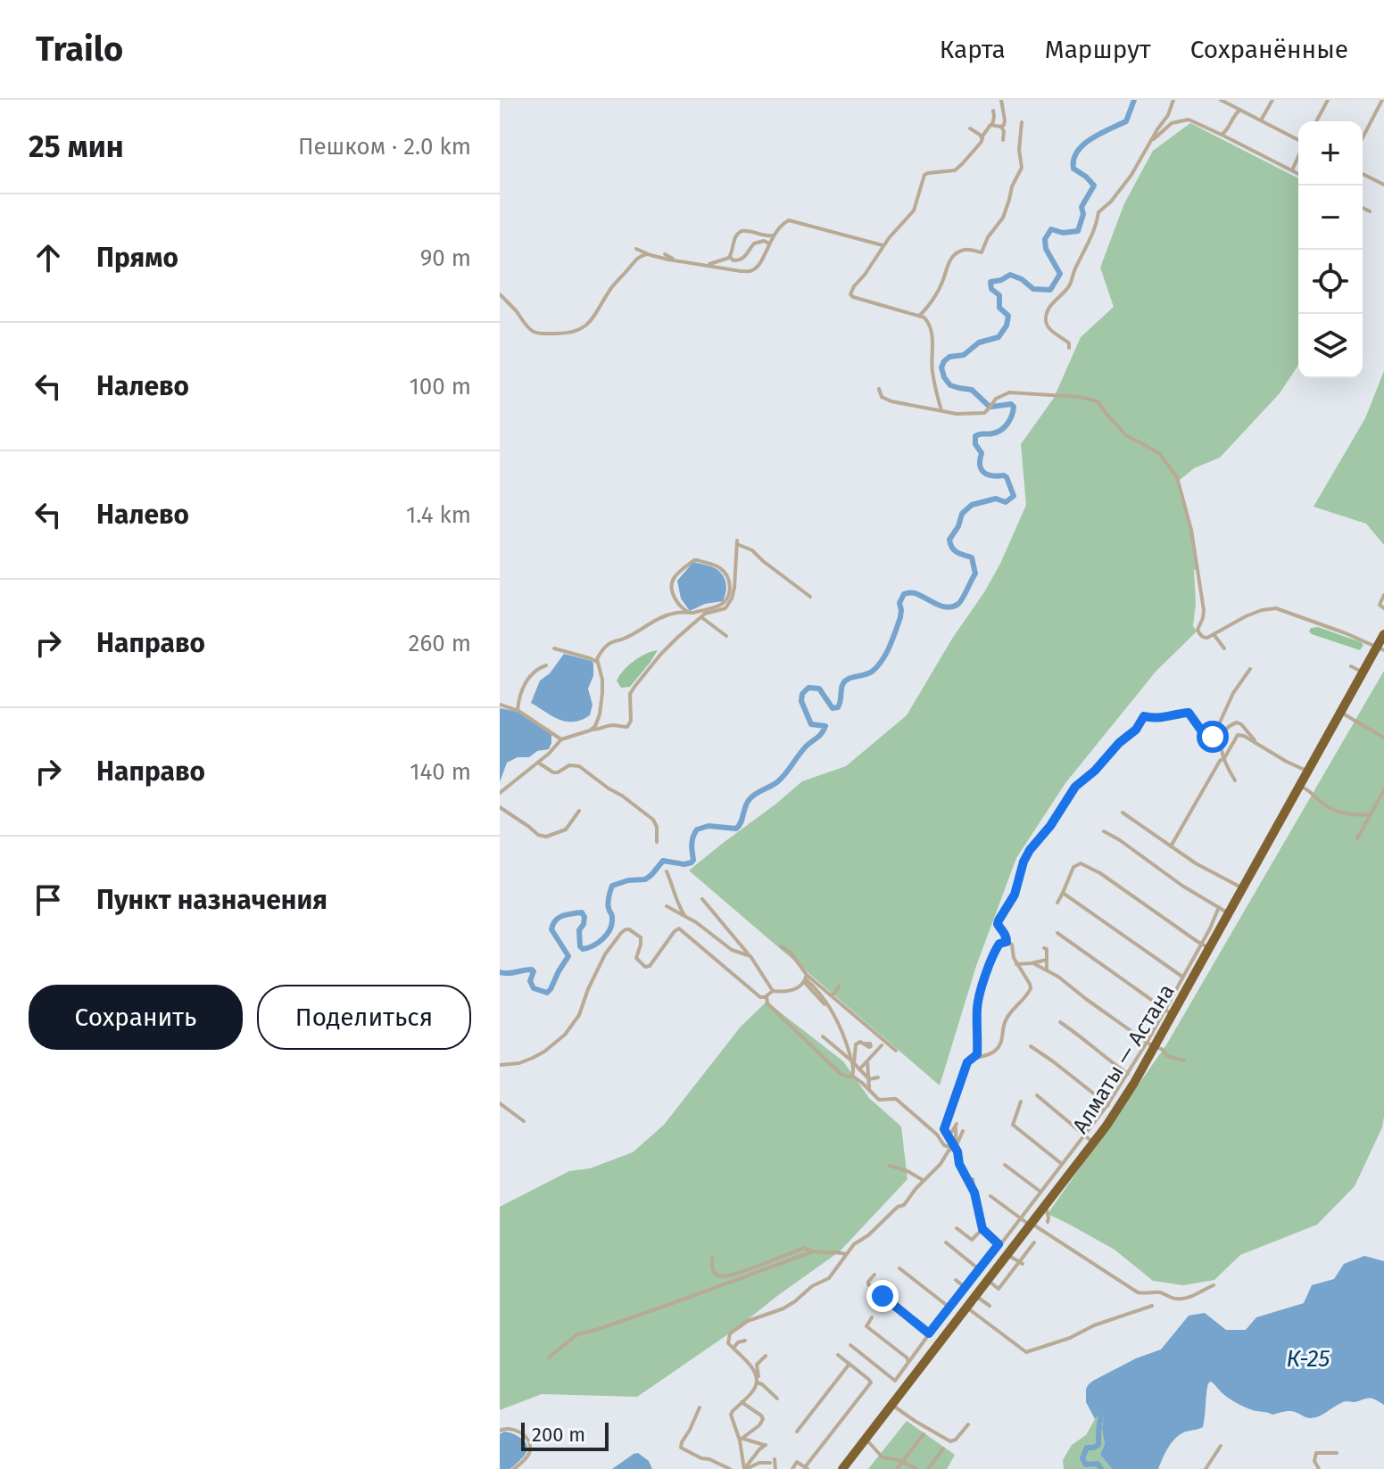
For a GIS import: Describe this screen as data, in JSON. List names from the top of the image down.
{
  "streets": {
    "highway": ["Алматы — Астана"]
  },
  "water": ["К-25"],
  "scale_bar": "200 m",
  "page": {
    "header": "Trailo",
    "nav": ["Карта", "Маршрут", "Сохранённые"],
    "heading": ["25 мин", "Пешком · 2.0 km"],
    "map_buttons": ["+", "−"],
    "list": [
      ["Прямо", "90 m"],
      ["Налево", "100 m"],
      ["Налево", "1.4 km"],
      ["Направо", "260 m"],
      ["Направо", "140 m"],
      "Пункт назначения"
    ],
    "buttons": ["Сохранить", "Поделиться"],
    "scale": "200 m"
  }
}
